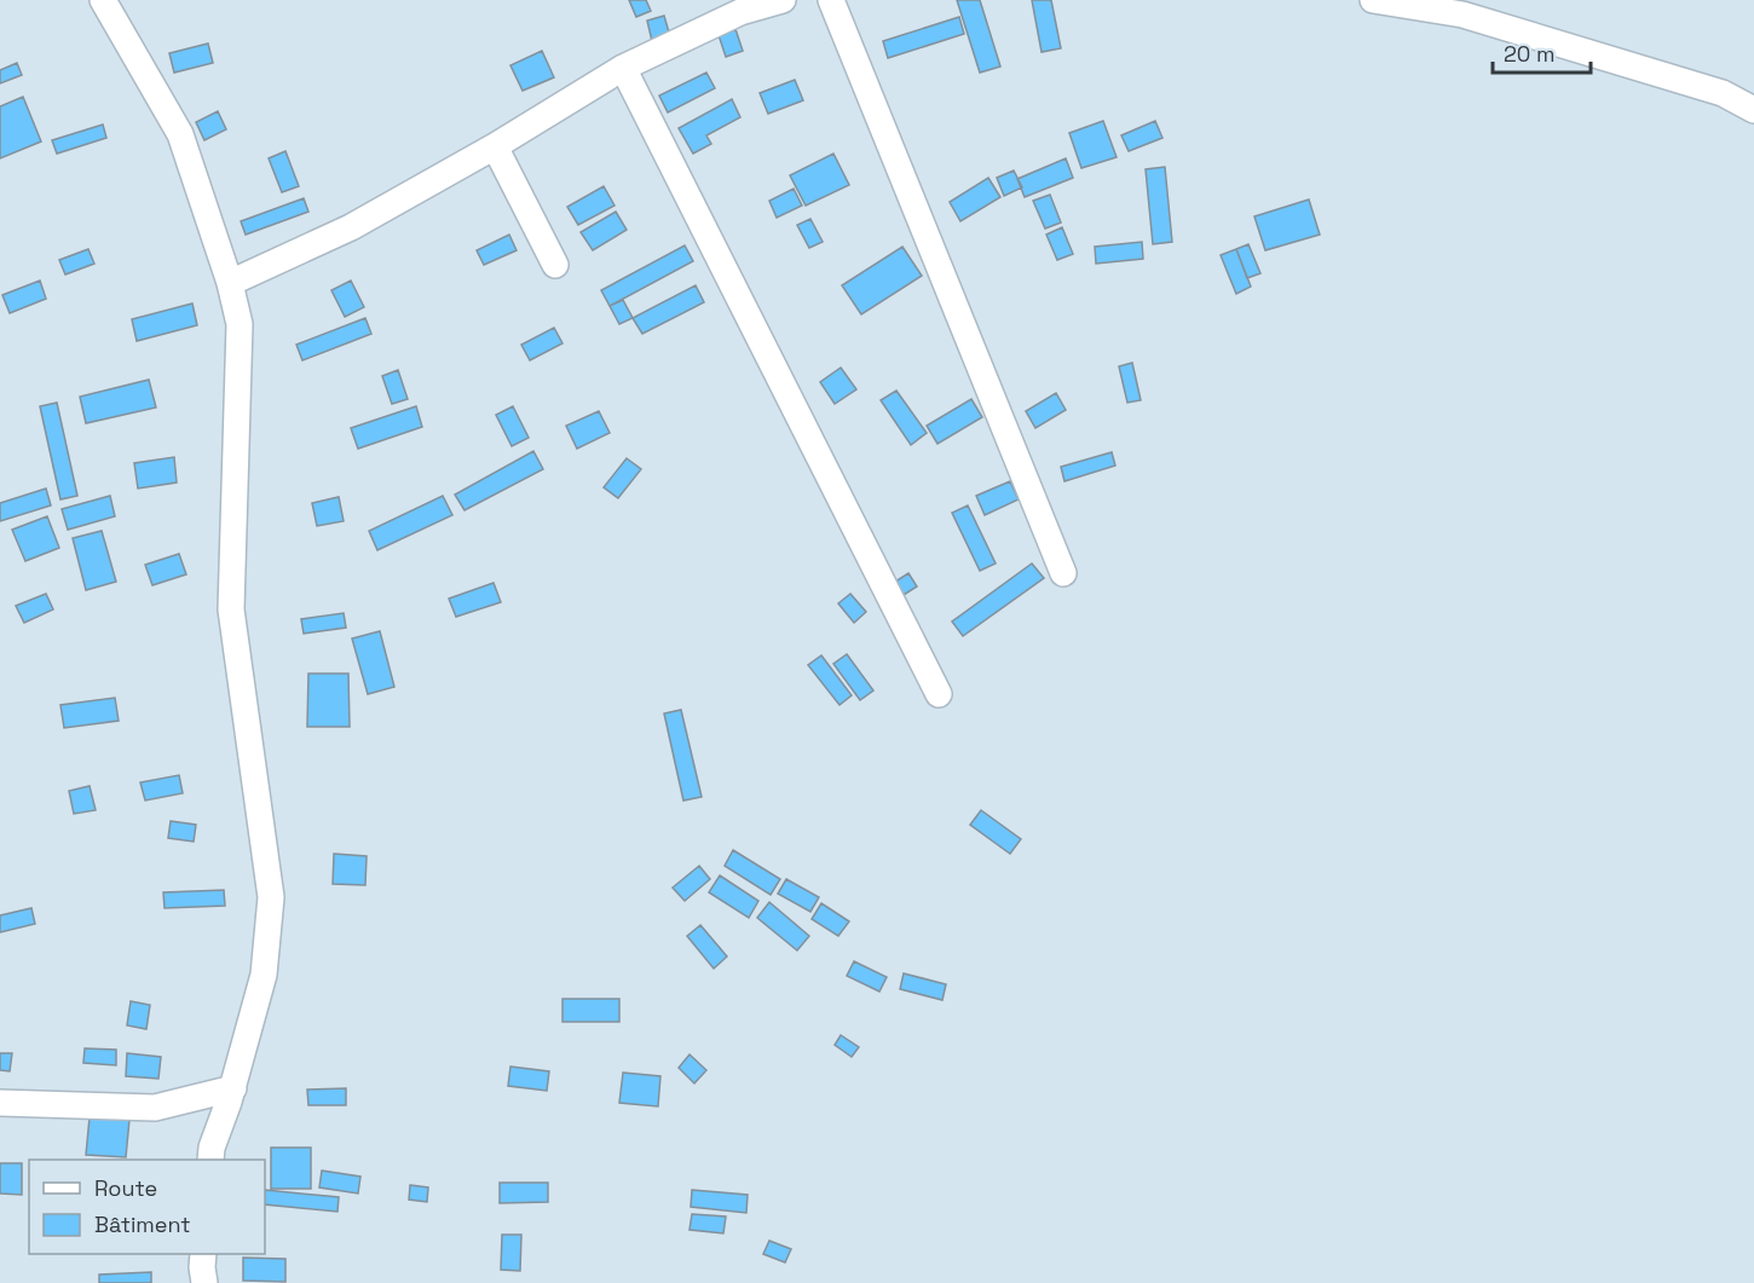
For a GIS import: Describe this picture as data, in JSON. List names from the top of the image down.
{
  "legend": ["Route", "Bâtiment"],
  "scale_bar": "20 m"
}
